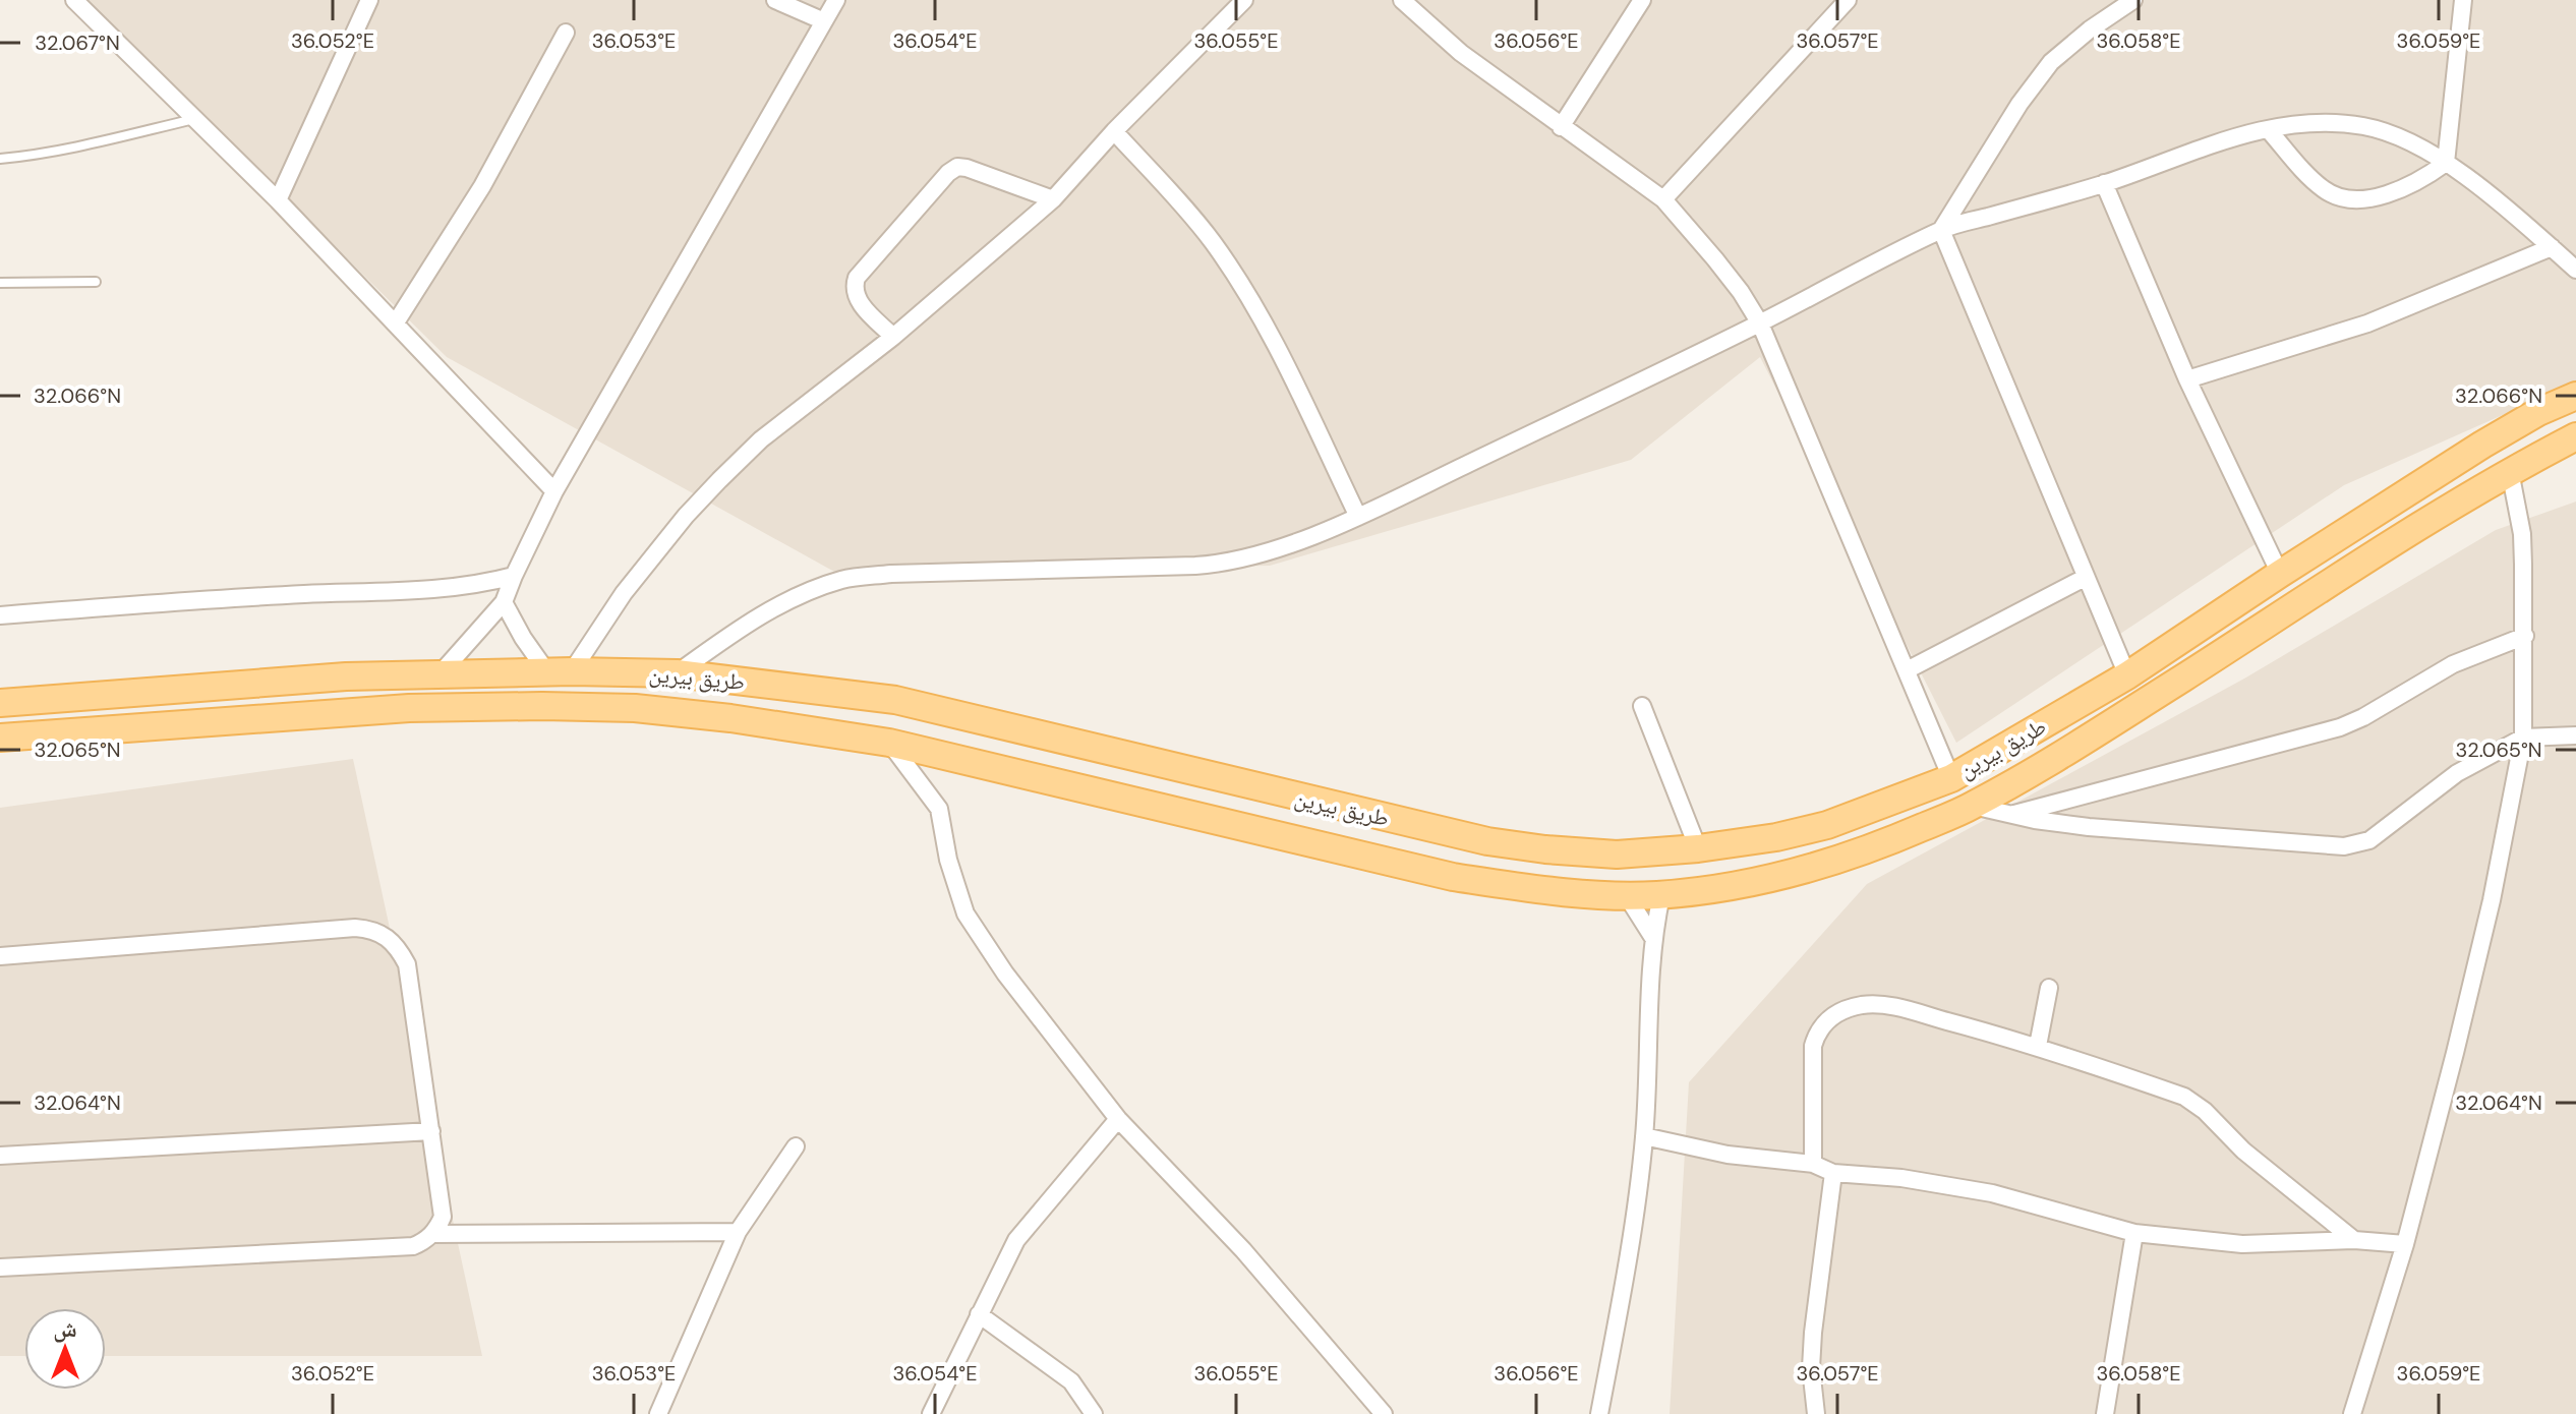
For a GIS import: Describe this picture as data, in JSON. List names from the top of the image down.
{
  "streets": {
    "main road": ["طريق بيرين"]
  },
  "north": "top",
  "coordinates": [
    "36.052°E",
    "36.053°E",
    "36.054°E",
    "36.055°E",
    "36.056°E",
    "36.057°E",
    "36.058°E",
    "36.059°E",
    "32.067°N",
    "32.066°N",
    "32.065°N",
    "32.064°N"
  ]
}
